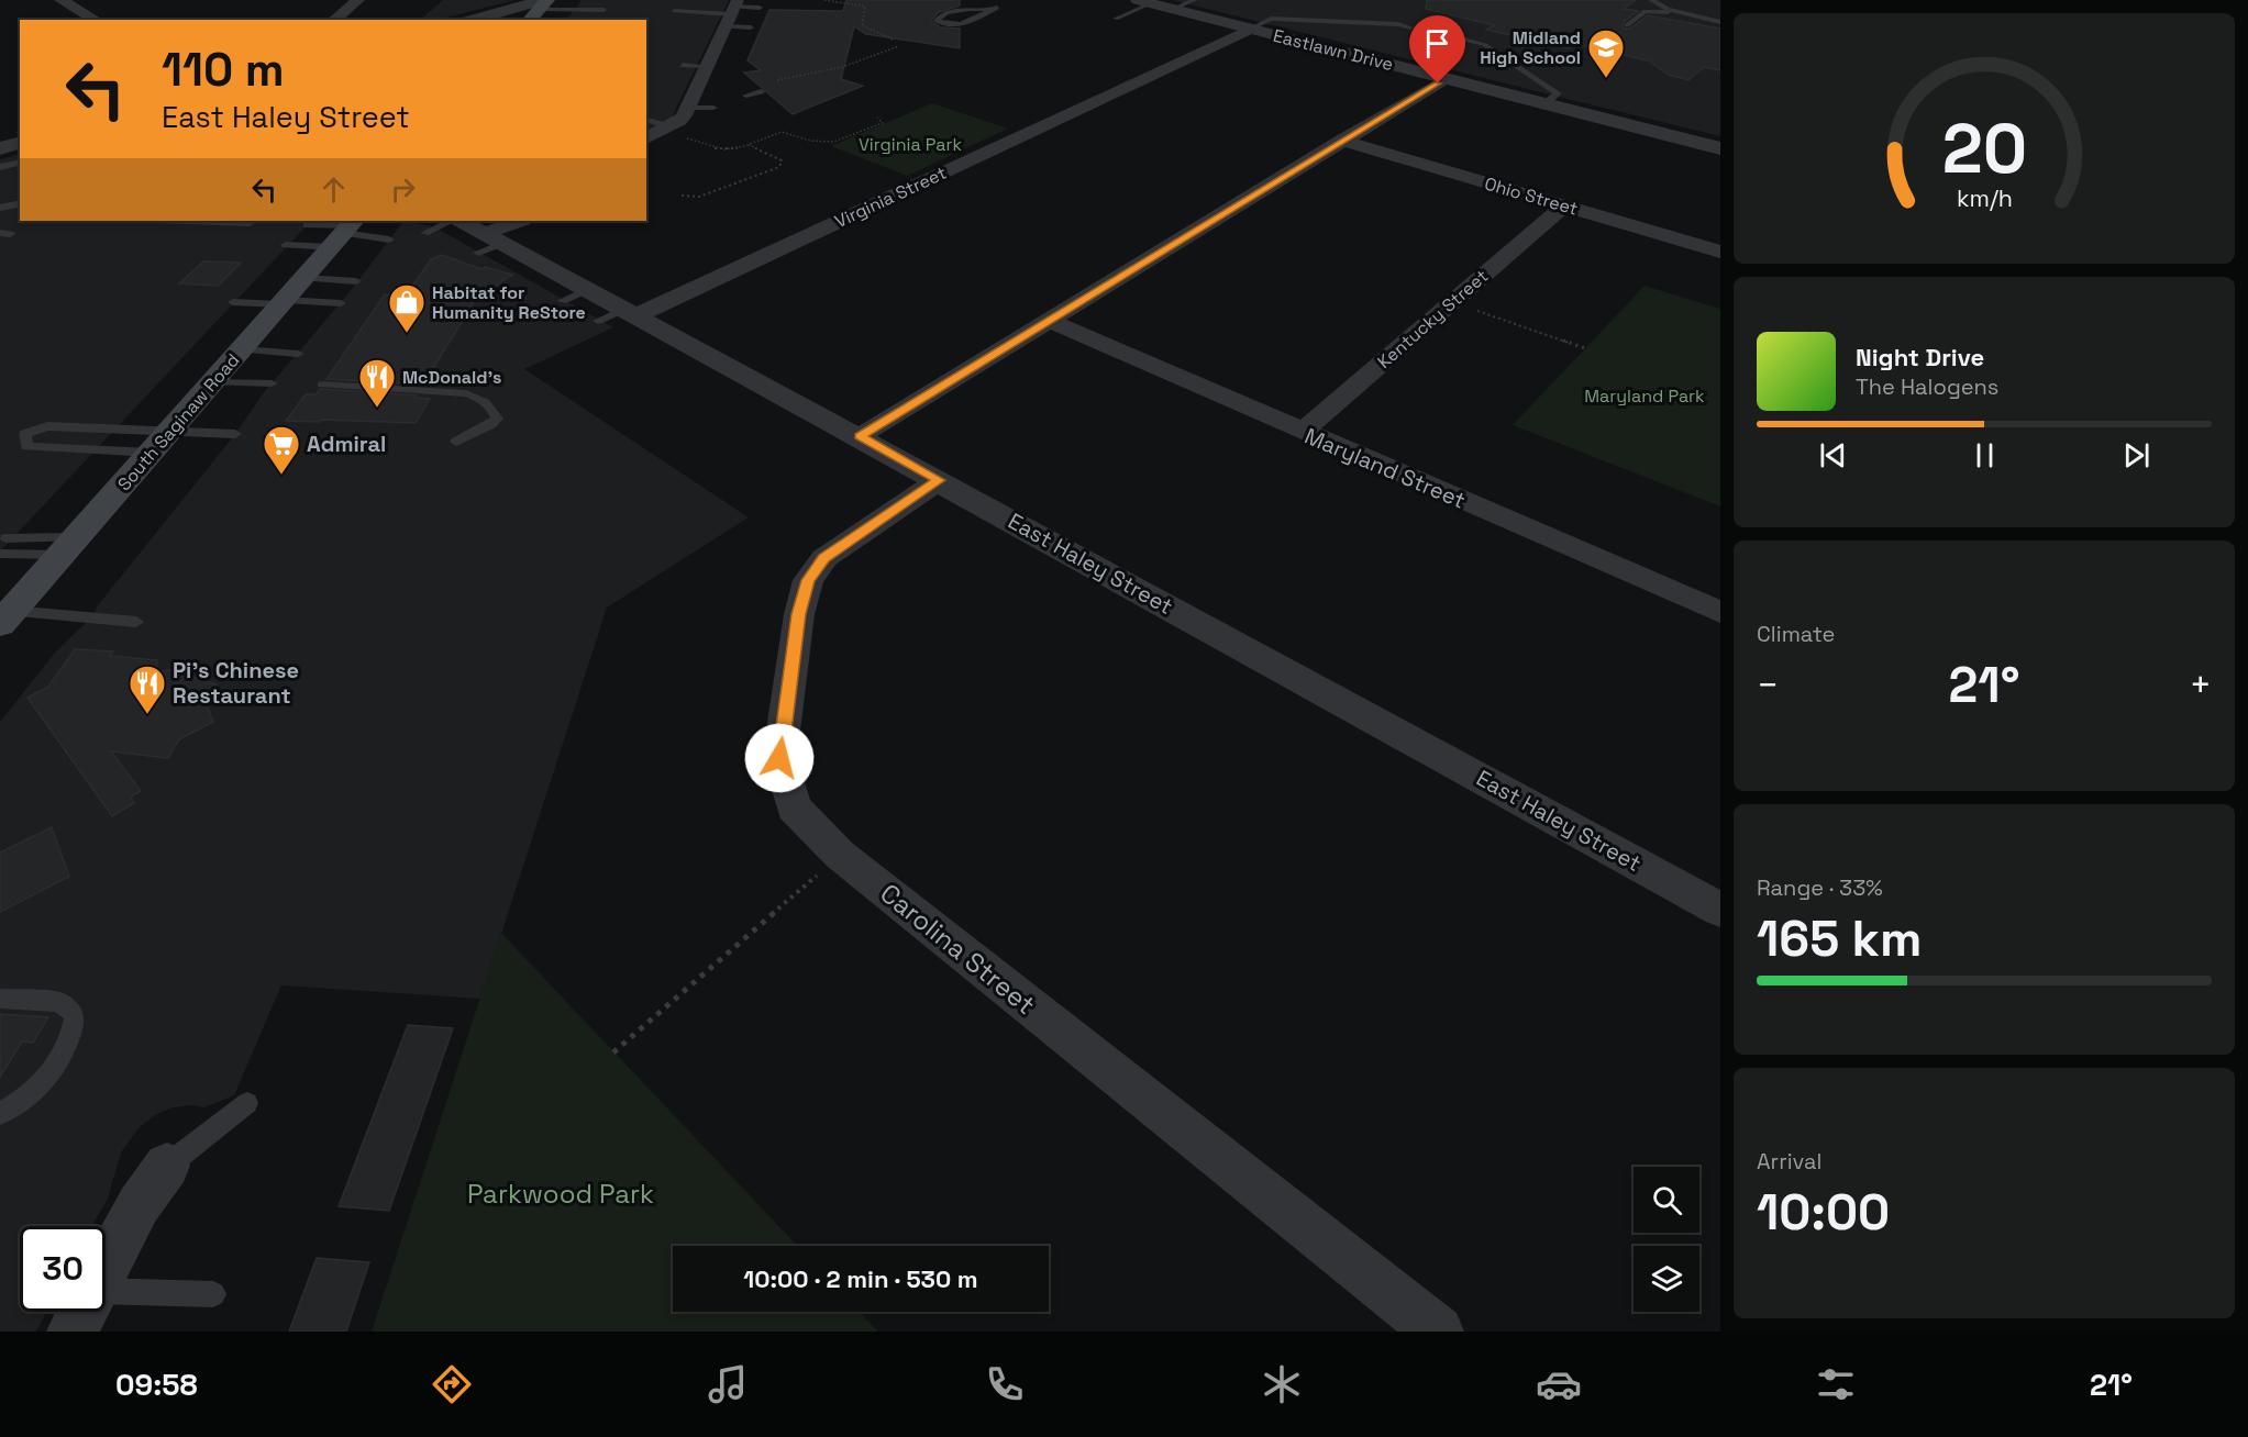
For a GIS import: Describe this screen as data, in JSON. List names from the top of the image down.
{
  "streets": {
    "main road": ["South Saginaw Road"],
    "street": [
      "Eastlawn Drive",
      "Ohio Street",
      "Virginia Street",
      "Kentucky Street",
      "Maryland Street",
      "East Haley Street",
      "Carolina Street"
    ]
  },
  "crossings": [
    ["Eastlawn Drive", "Virginia Street"],
    ["Ohio Street", "Kentucky Street"],
    ["Virginia Street", "East Haley Street"],
    ["Kentucky Street", "Maryland Street"],
    ["East Haley Street", "Carolina Street"]
  ],
  "parks": ["Virginia Park", "Maryland Park", "Parkwood Park"],
  "places": {
    "school or university": ["Midland High School"],
    "shop": ["Habitat for Humanity ReStore"],
    "restaurant": ["McDonald's", "Pi's Chinese Restaurant"],
    "supermarket": ["Admiral"]
  },
  "page": {
    "turn": ["110 m", "East Haley Street"],
    "song": ["Night Drive", "The Halogens"],
    "tile": [
      "Climate",
      ["Range · 33%", "165 km"],
      ["Arrival", "10:00"]
    ],
    "heat": ["−", "21°", "+"],
    "limit": "30",
    "trip": "10:00 · 2 min · 530 m",
    "tabs": ["09:58", "21°"],
    "gauge": ["20", "km/h"]
  }
}
